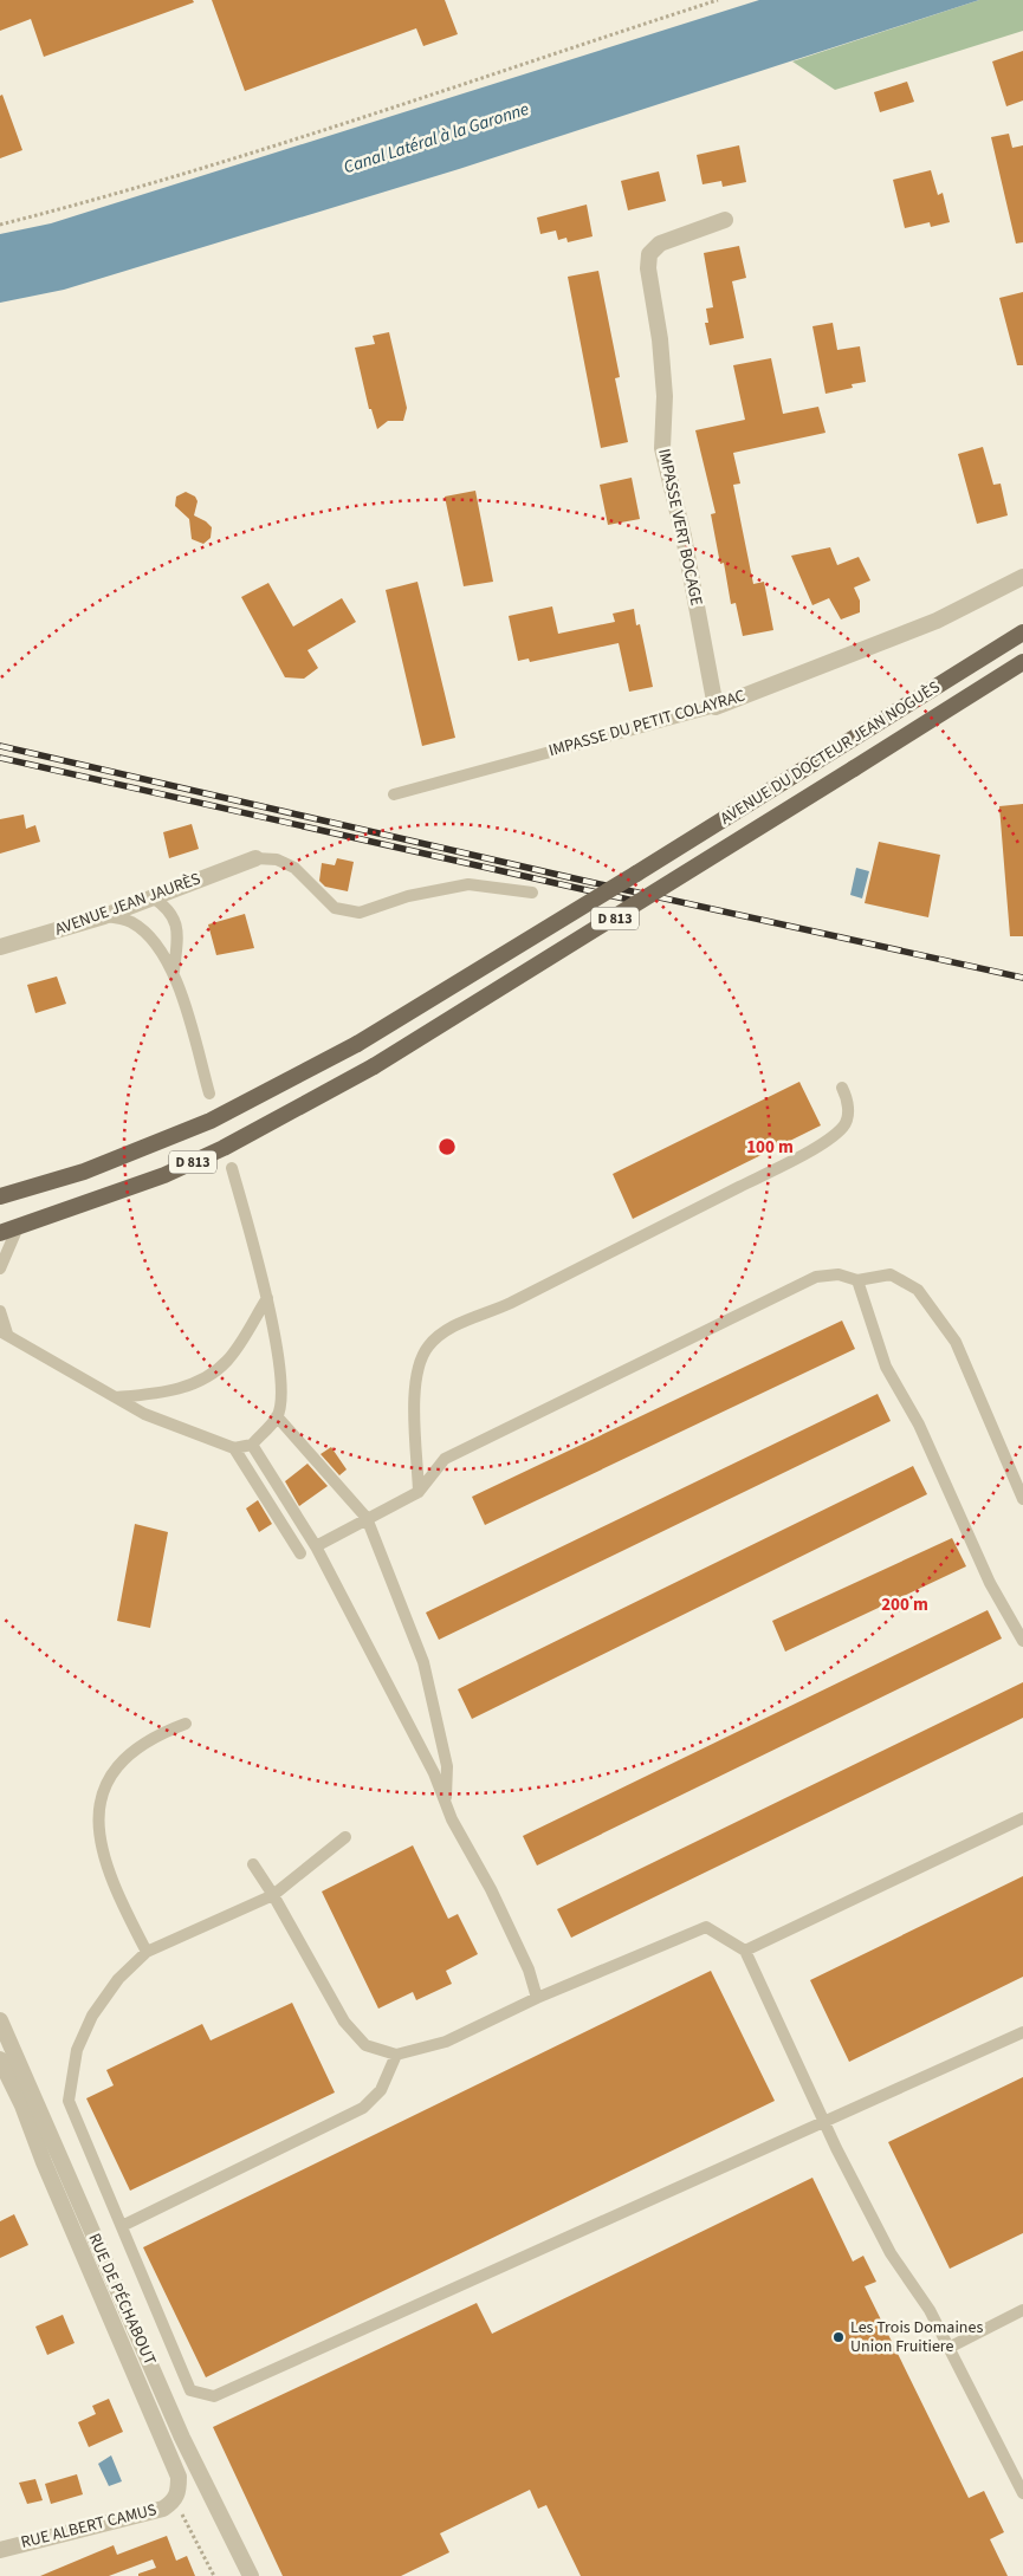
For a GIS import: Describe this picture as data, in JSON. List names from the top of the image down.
{
  "streets": {
    "main road": ["AVENUE DU DOCTEUR JEAN NOGUÈS", "D 813"],
    "street": [
      "IMPASSE VERT BOCAGE",
      "IMPASSE DU PETIT COLAYRAC",
      "AVENUE JEAN JAURÈS",
      "RUE DE PÉCHABOUT",
      "RUE ALBERT CAMUS"
    ]
  },
  "crossings": [
    ["IMPASSE VERT BOCAGE", "IMPASSE DU PETIT COLAYRAC"],
    ["AVENUE DU DOCTEUR JEAN NOGUÈS", "D 813"]
  ],
  "water": ["Canal Latéral à la Garonne"],
  "places": ["Les Trois Domaines Union Fruitiere"],
  "rings": ["100 m", "200 m"]
}
